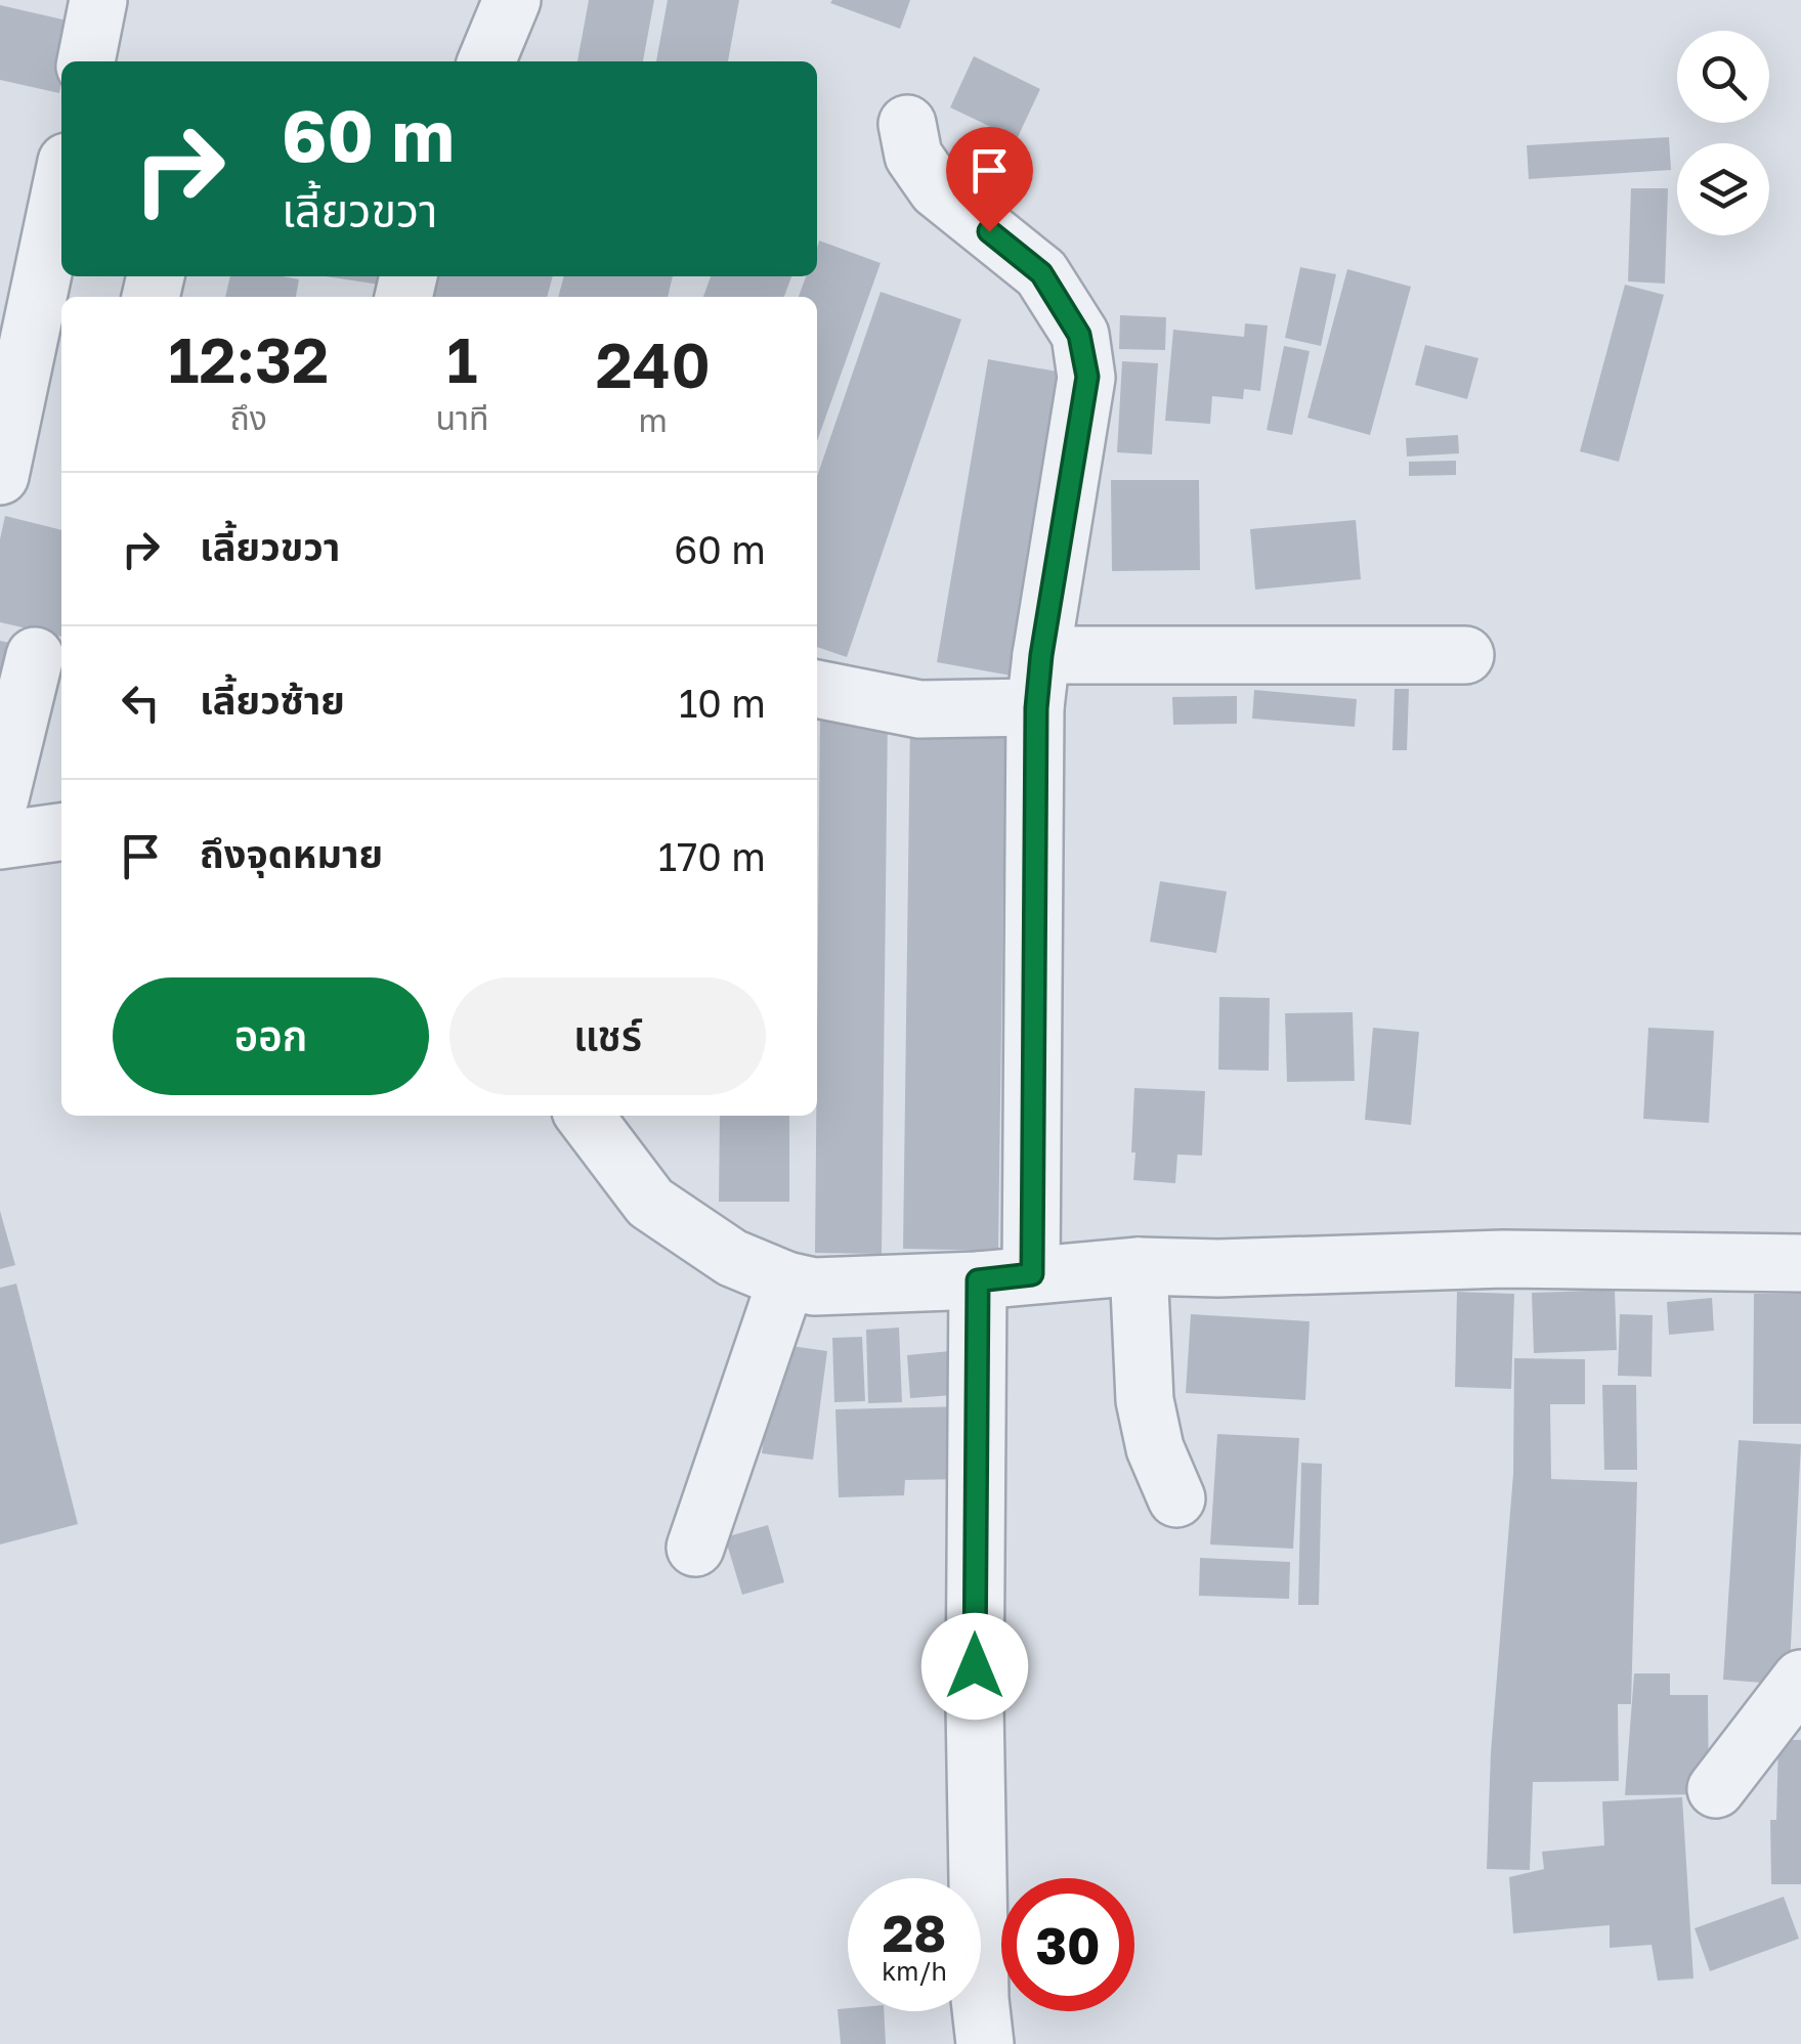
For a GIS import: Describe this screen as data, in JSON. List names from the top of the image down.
{
  "page": {
    "turn": ["60 m", "เลี้ยวขวา"],
    "eta": [
      "12:32",
      "ถึง",
      "1",
      "นาที",
      "240",
      "m"
    ],
    "list": [
      {
        "name": "เลี้ยวขวา",
        "value": "60 m"
      },
      {
        "name": "เลี้ยวซ้าย",
        "value": "10 m"
      },
      {
        "name": "ถึงจุดหมาย",
        "value": "170 m"
      }
    ],
    "buttons": ["ออก", "แชร์"],
    "speed": "28 km/h",
    "limit": "30"
  }
}
